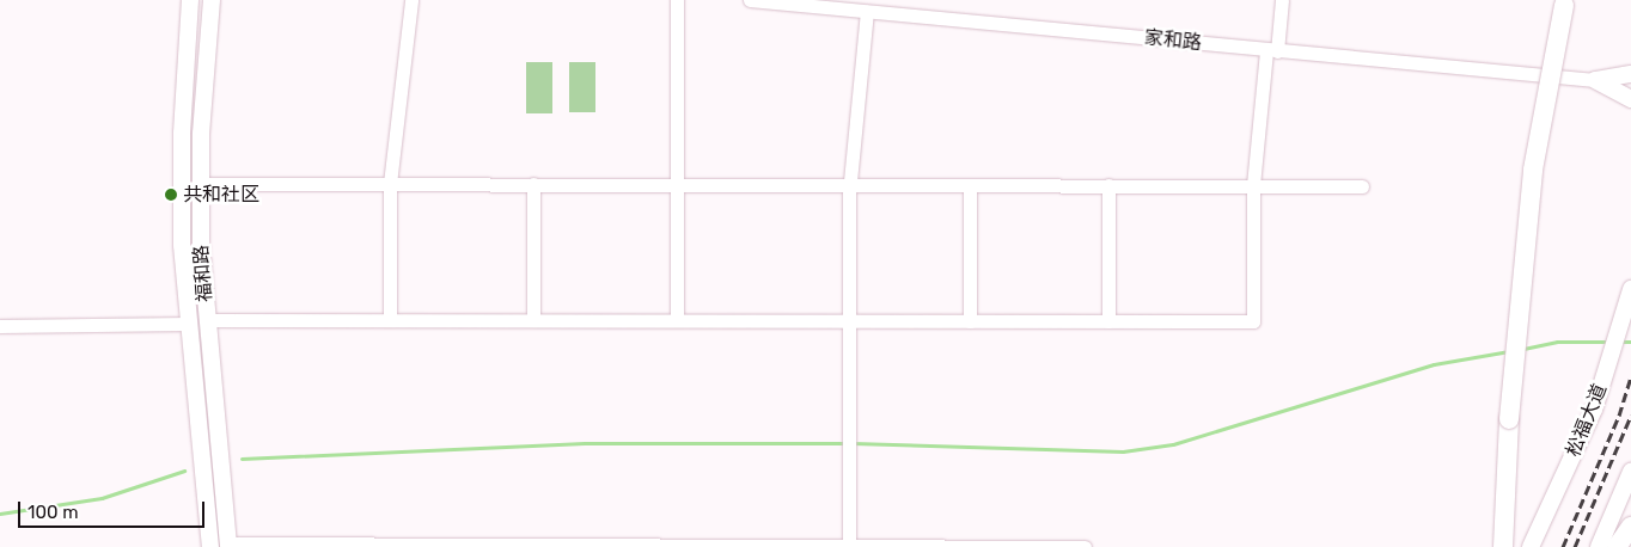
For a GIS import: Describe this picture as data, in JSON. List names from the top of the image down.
{
  "streets": {
    "main road": ["福和路", "松福大道"],
    "street": ["家和路"]
  },
  "places": ["共和社区"],
  "scale_bar": "100 m"
}
